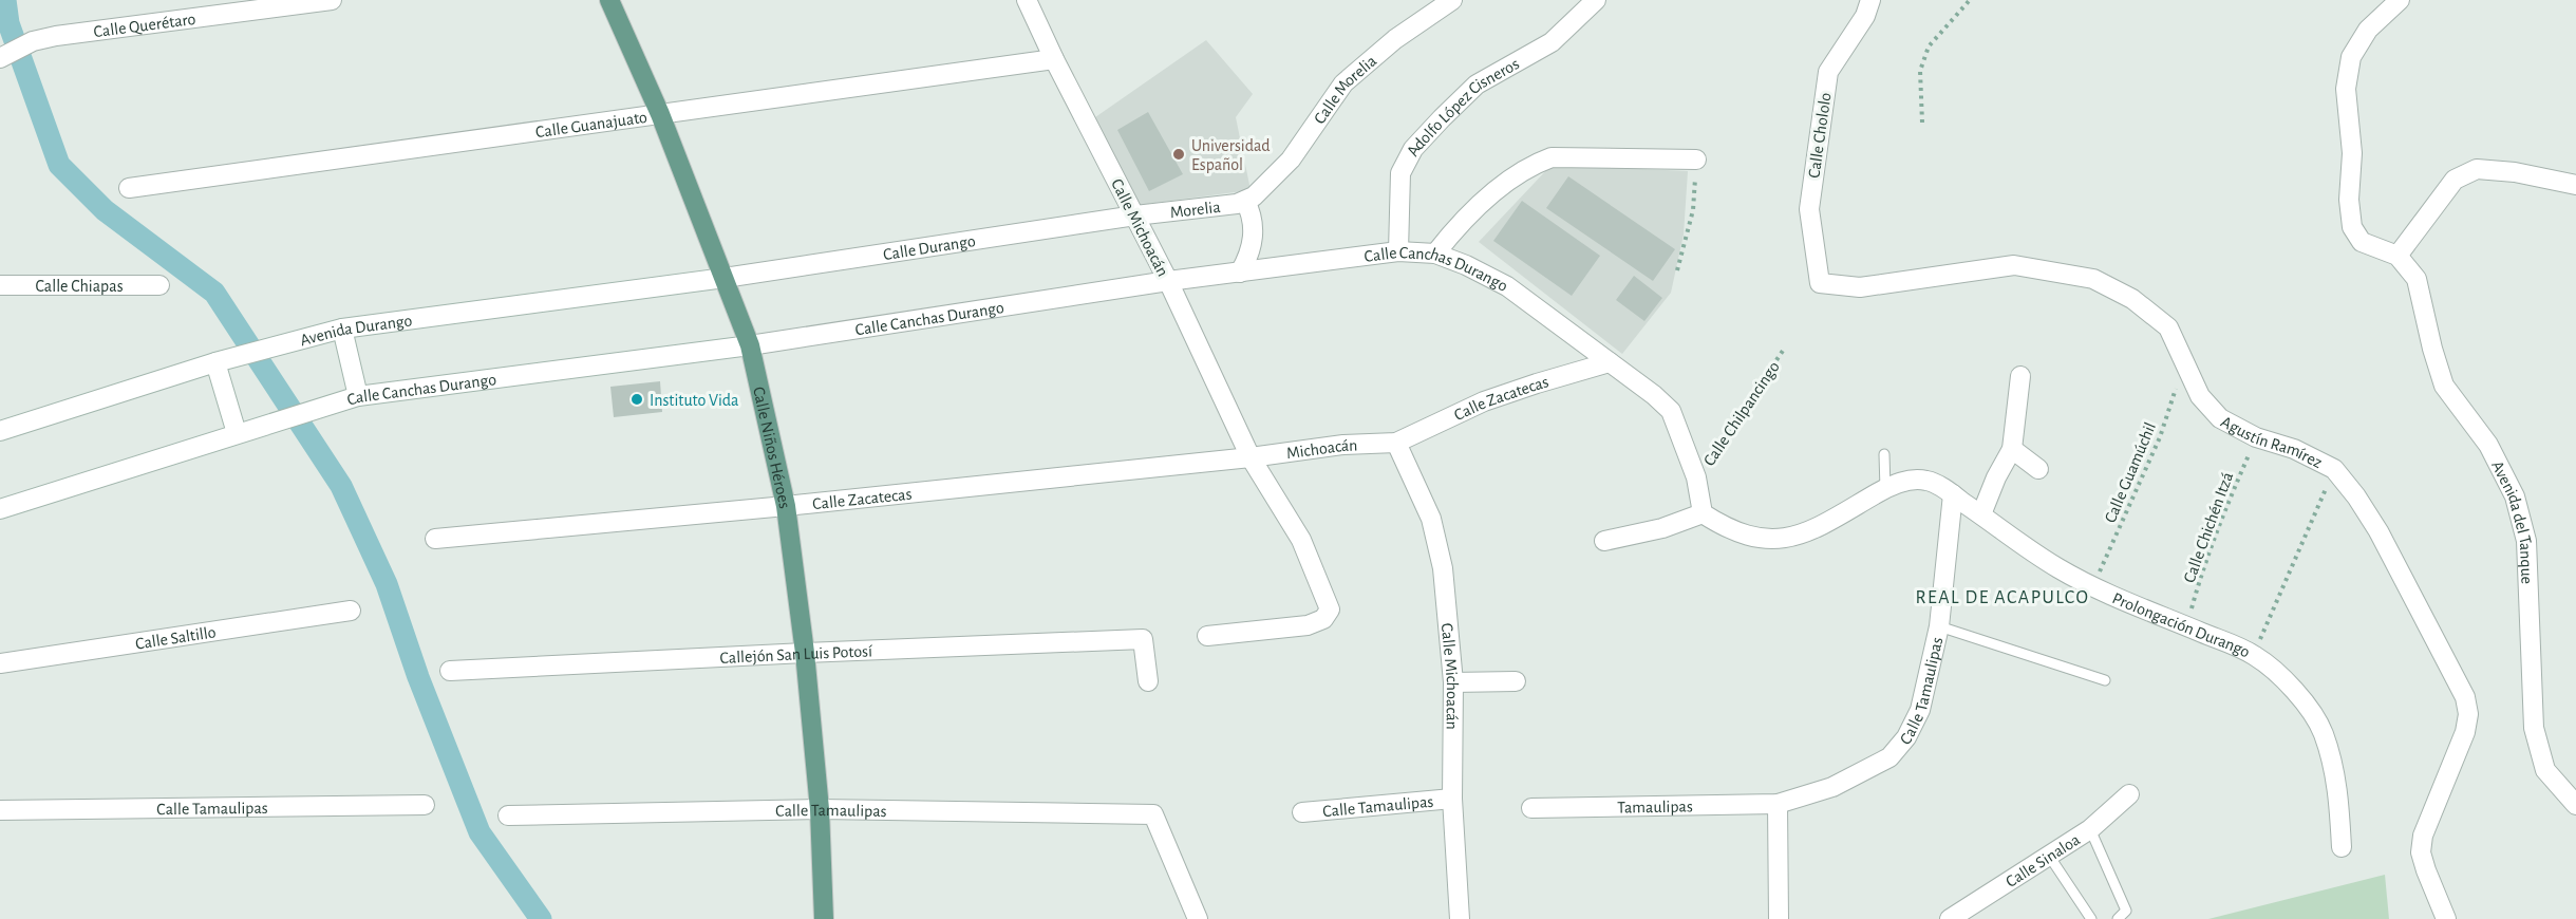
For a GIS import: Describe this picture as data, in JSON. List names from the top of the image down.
{
  "streets": {
    "main road": ["Calle Niños Héroes"],
    "street": [
      "Calle Querétaro",
      "Calle Morelia",
      "Adolfo López Cisneros",
      "Calle Guanajuato",
      "Calle Chololo",
      "Morelia",
      "Calle Michoacán",
      "Calle Durango",
      "Calle Canchas Durango",
      "Calle Chiapas",
      "Avenida Durango",
      "Calle Zacatecas",
      "Agustín Ramírez",
      "Michoacán",
      "Avenida del Tanque",
      "Prolongación Durango",
      "Calle Saltillo",
      "Callejón San Luis Potosí",
      "Calle Tamaulipas",
      "Tamaulipas",
      "Calle Sinaloa"
    ],
    "path": ["Calle Chilpancingo", "Calle Guamúchil", "Calle Chichén Itzá"]
  },
  "crossings": [
    ["Calle Morelia", "Morelia"],
    ["Adolfo López Cisneros", "Calle Canchas Durango"],
    ["Calle Guanajuato", "Calle Michoacán"],
    ["Calle Guanajuato", "Calle Niños Héroes"],
    ["Calle Chololo", "Agustín Ramírez"],
    ["Morelia", "Calle Michoacán"],
    ["Morelia", "Calle Durango"],
    ["Calle Michoacán", "Calle Durango"],
    ["Calle Michoacán", "Calle Canchas Durango"],
    ["Calle Michoacán", "Calle Zacatecas"],
    ["Calle Michoacán", "Michoacán"],
    ["Calle Michoacán", "Calle Tamaulipas"],
    ["Calle Durango", "Avenida Durango"],
    ["Calle Durango", "Calle Niños Héroes"],
    ["Calle Canchas Durango", "Calle Zacatecas"],
    ["Calle Canchas Durango", "Calle Chilpancingo"],
    ["Calle Canchas Durango", "Calle Niños Héroes"],
    ["Calle Canchas Durango", "Prolongación Durango"],
    ["Avenida Durango", "Calle Niños Héroes"],
    ["Calle Zacatecas", "Calle Niños Héroes"],
    ["Calle Zacatecas", "Michoacán"],
    ["Agustín Ramírez", "Calle Guamúchil"],
    ["Agustín Ramírez", "Calle Chichén Itzá"],
    ["Calle Niños Héroes", "Callejón San Luis Potosí"],
    ["Calle Niños Héroes", "Calle Tamaulipas"],
    ["Calle Guamúchil", "Prolongación Durango"],
    ["Calle Chichén Itzá", "Prolongación Durango"],
    ["Prolongación Durango", "Calle Tamaulipas"],
    ["Calle Tamaulipas", "Tamaulipas"]
  ],
  "districts": ["REAL DE ACAPULCO"],
  "places": ["Universidad Español", "Instituto Vida"]
}
